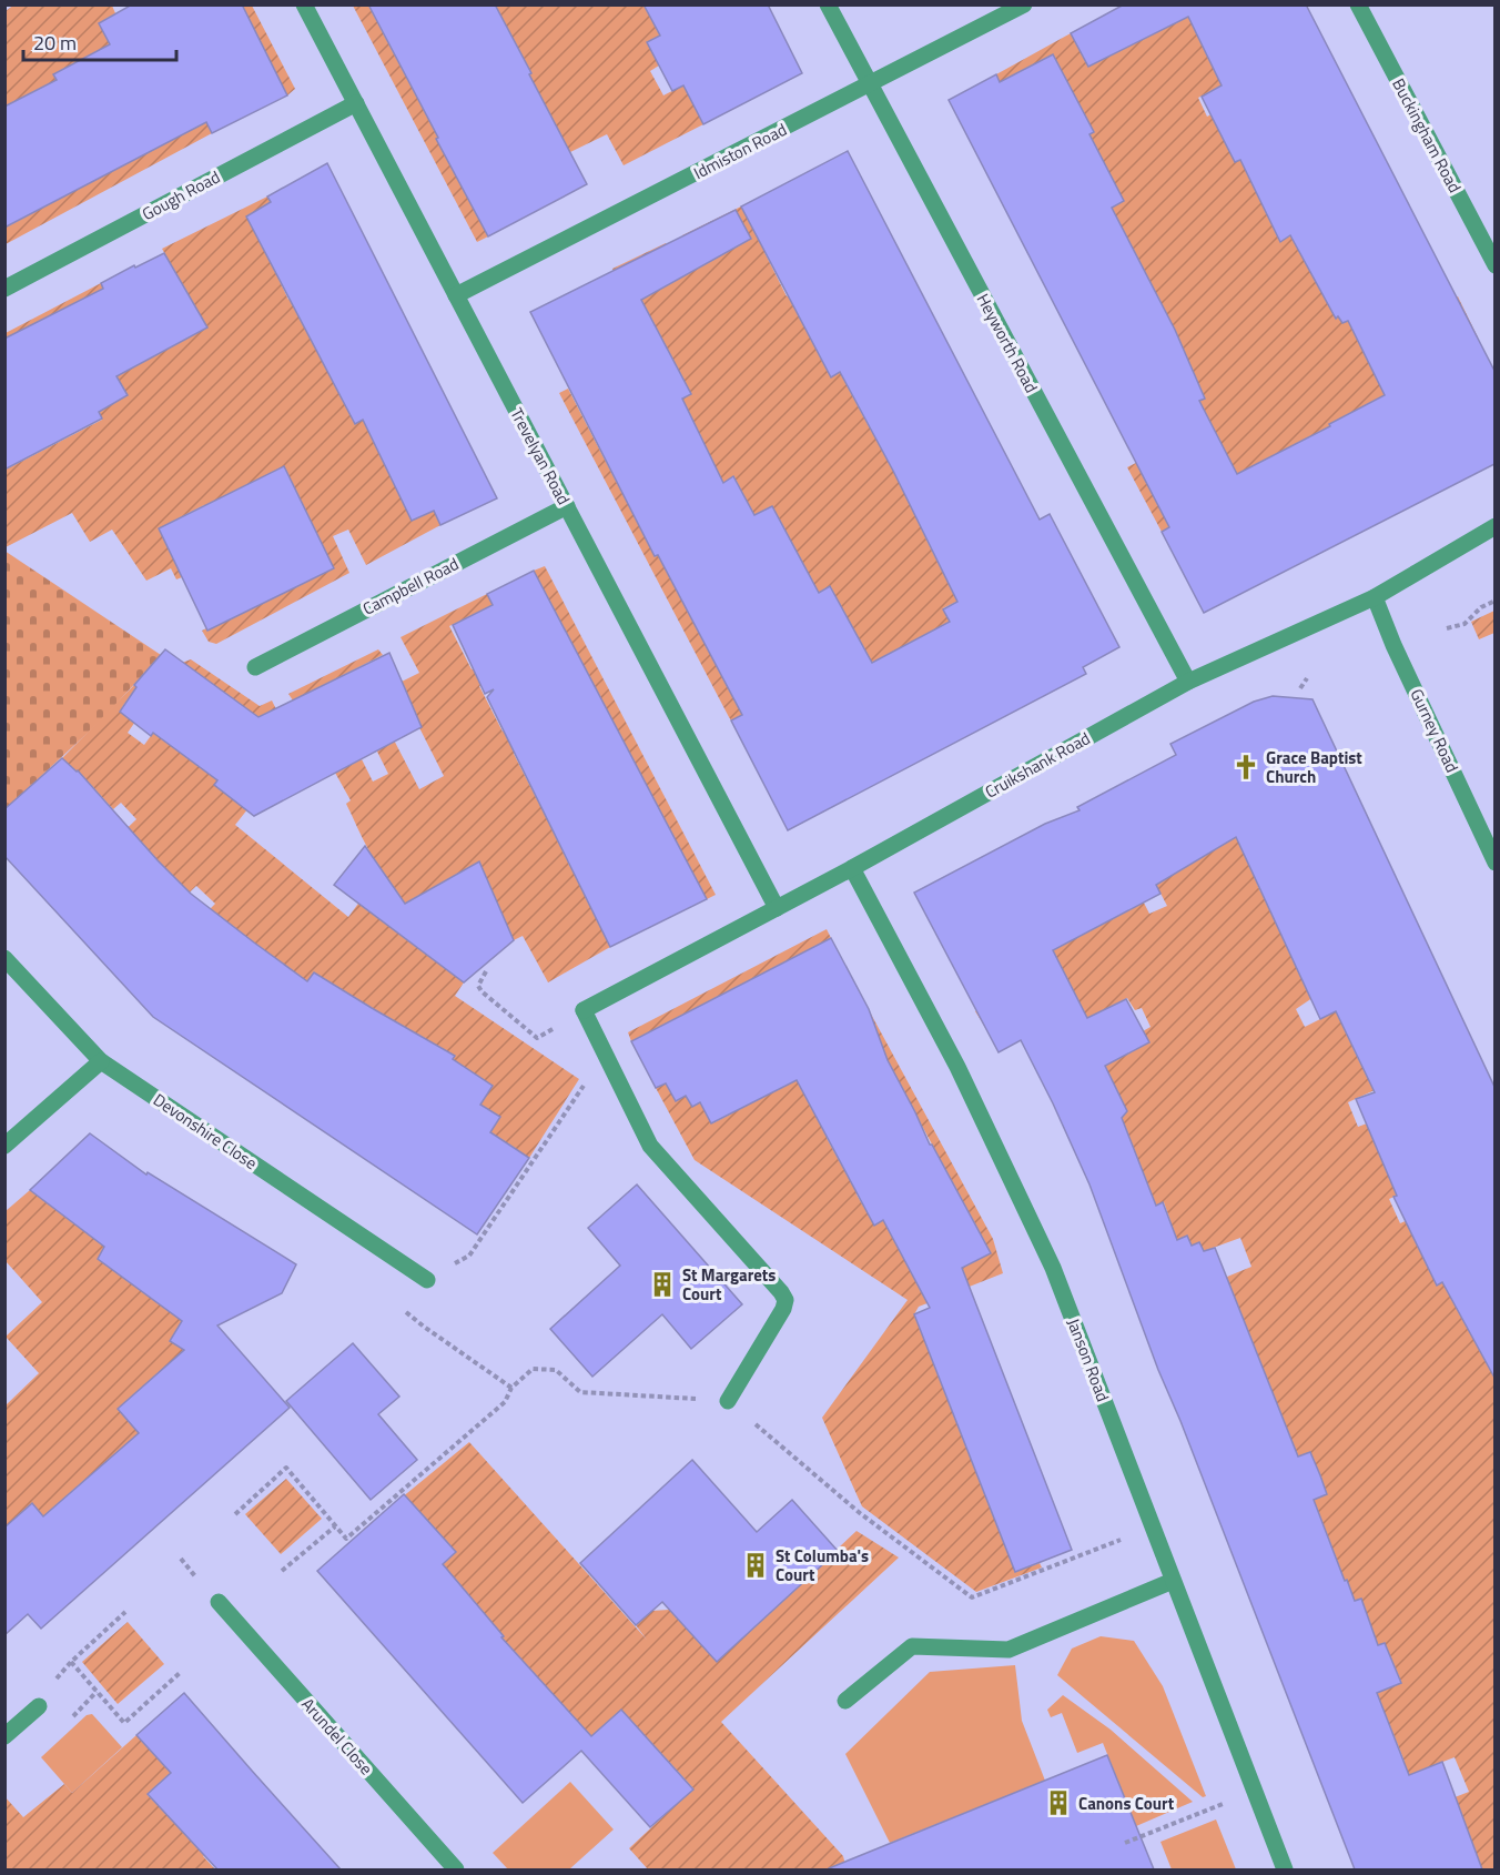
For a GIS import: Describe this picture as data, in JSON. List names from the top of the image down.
{
  "streets": {
    "street": [
      "Buckingham Road",
      "Idmiston Road",
      "Gough Road",
      "Heyworth Road",
      "Trevelyan Road",
      "Campbell Road",
      "Gurney Road",
      "Cruikshank Road",
      "Devonshire Close",
      "Janson Road",
      "Arundel Close"
    ]
  },
  "crossings": [
    ["Idmiston Road", "Heyworth Road"],
    ["Idmiston Road", "Trevelyan Road"],
    ["Gough Road", "Trevelyan Road"],
    ["Heyworth Road", "Cruikshank Road"],
    ["Trevelyan Road", "Campbell Road"],
    ["Trevelyan Road", "Cruikshank Road"],
    ["Gurney Road", "Cruikshank Road"],
    ["Cruikshank Road", "Janson Road"]
  ],
  "places": {
    "church": ["Grace Baptist Church"],
    "building": ["St Margarets Court", "St Columba's Court", "Canons Court"]
  },
  "scale_bar": "20 m"
}
